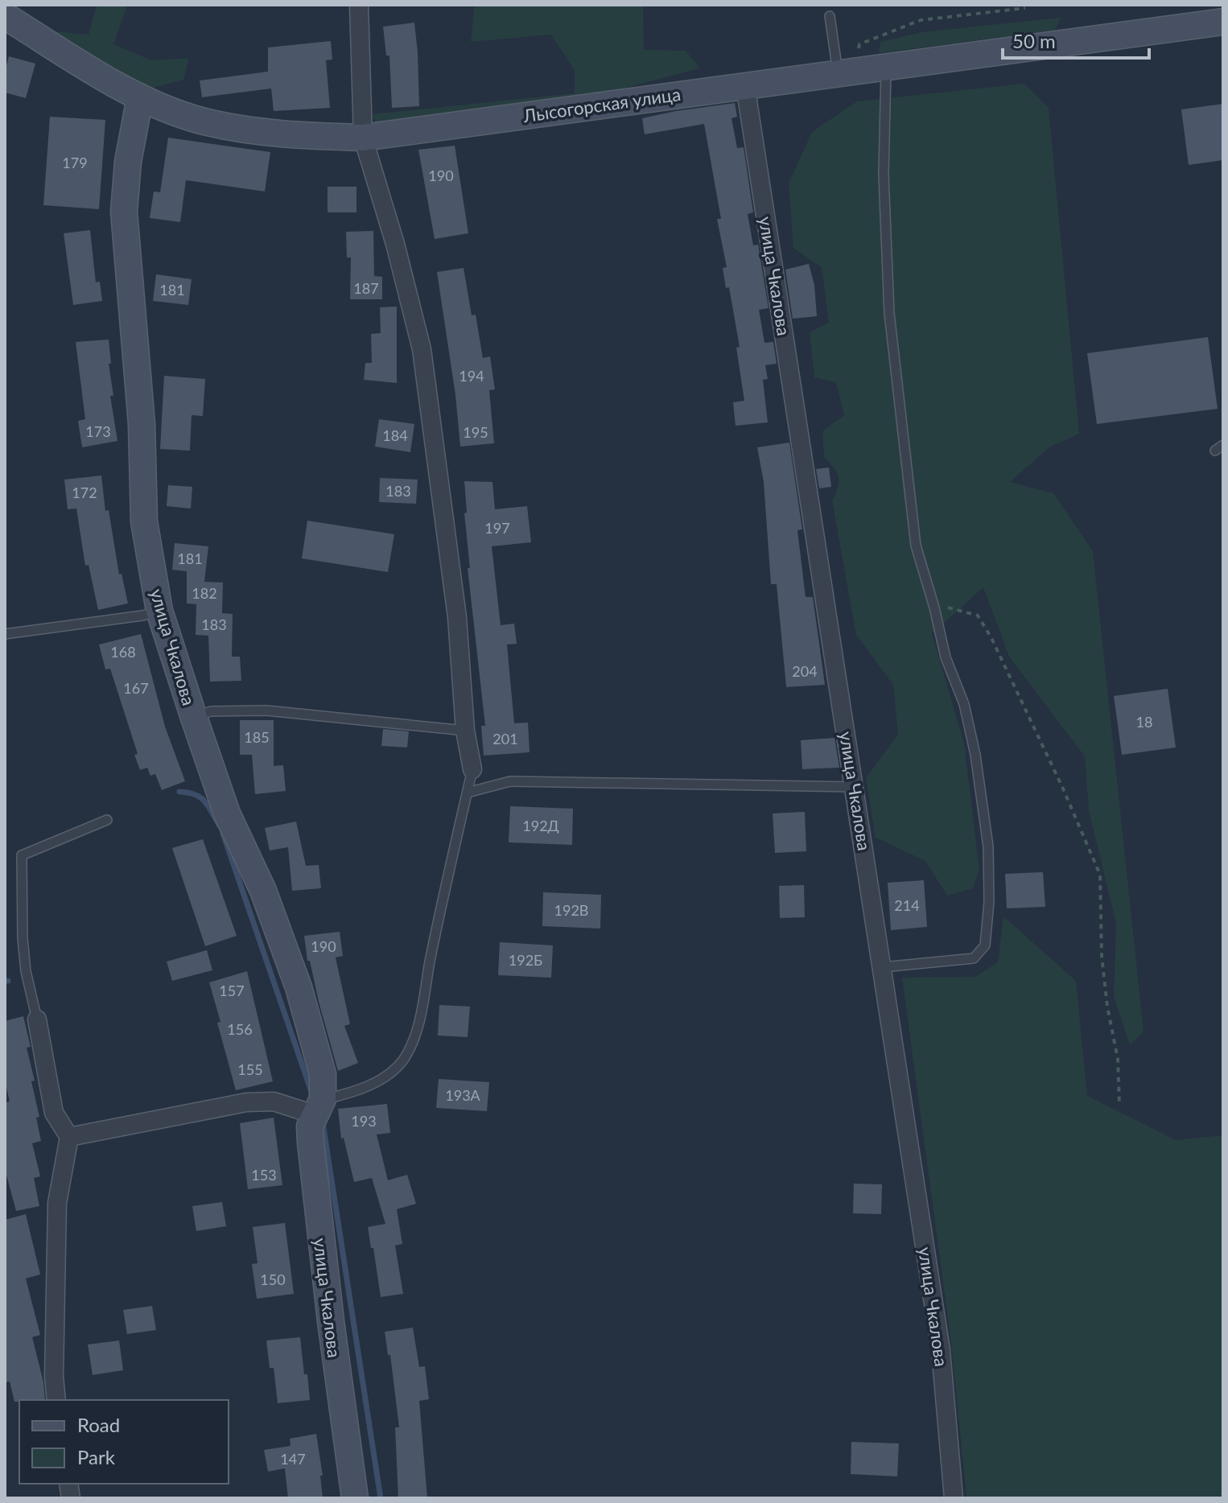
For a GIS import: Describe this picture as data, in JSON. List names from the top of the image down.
{
  "streets": {
    "street": ["Лысогорская улица", "улица Чкалова"]
  },
  "crossings": [
    ["Лысогорская улица", "улица Чкалова"]
  ],
  "house_numbers": [
    "179",
    "190",
    "187",
    "181",
    "194",
    "173",
    "195",
    "184",
    "183",
    "172",
    "197",
    "181",
    "182",
    "183",
    "168",
    "204",
    "167",
    "18",
    "185",
    "201",
    "192Д",
    "214",
    "192В",
    "190",
    "192Б",
    "157",
    "156",
    "155",
    "193А",
    "193",
    "153",
    "150",
    "147"
  ],
  "legend": ["Road", "Park"],
  "scale_bar": "50 m"
}
